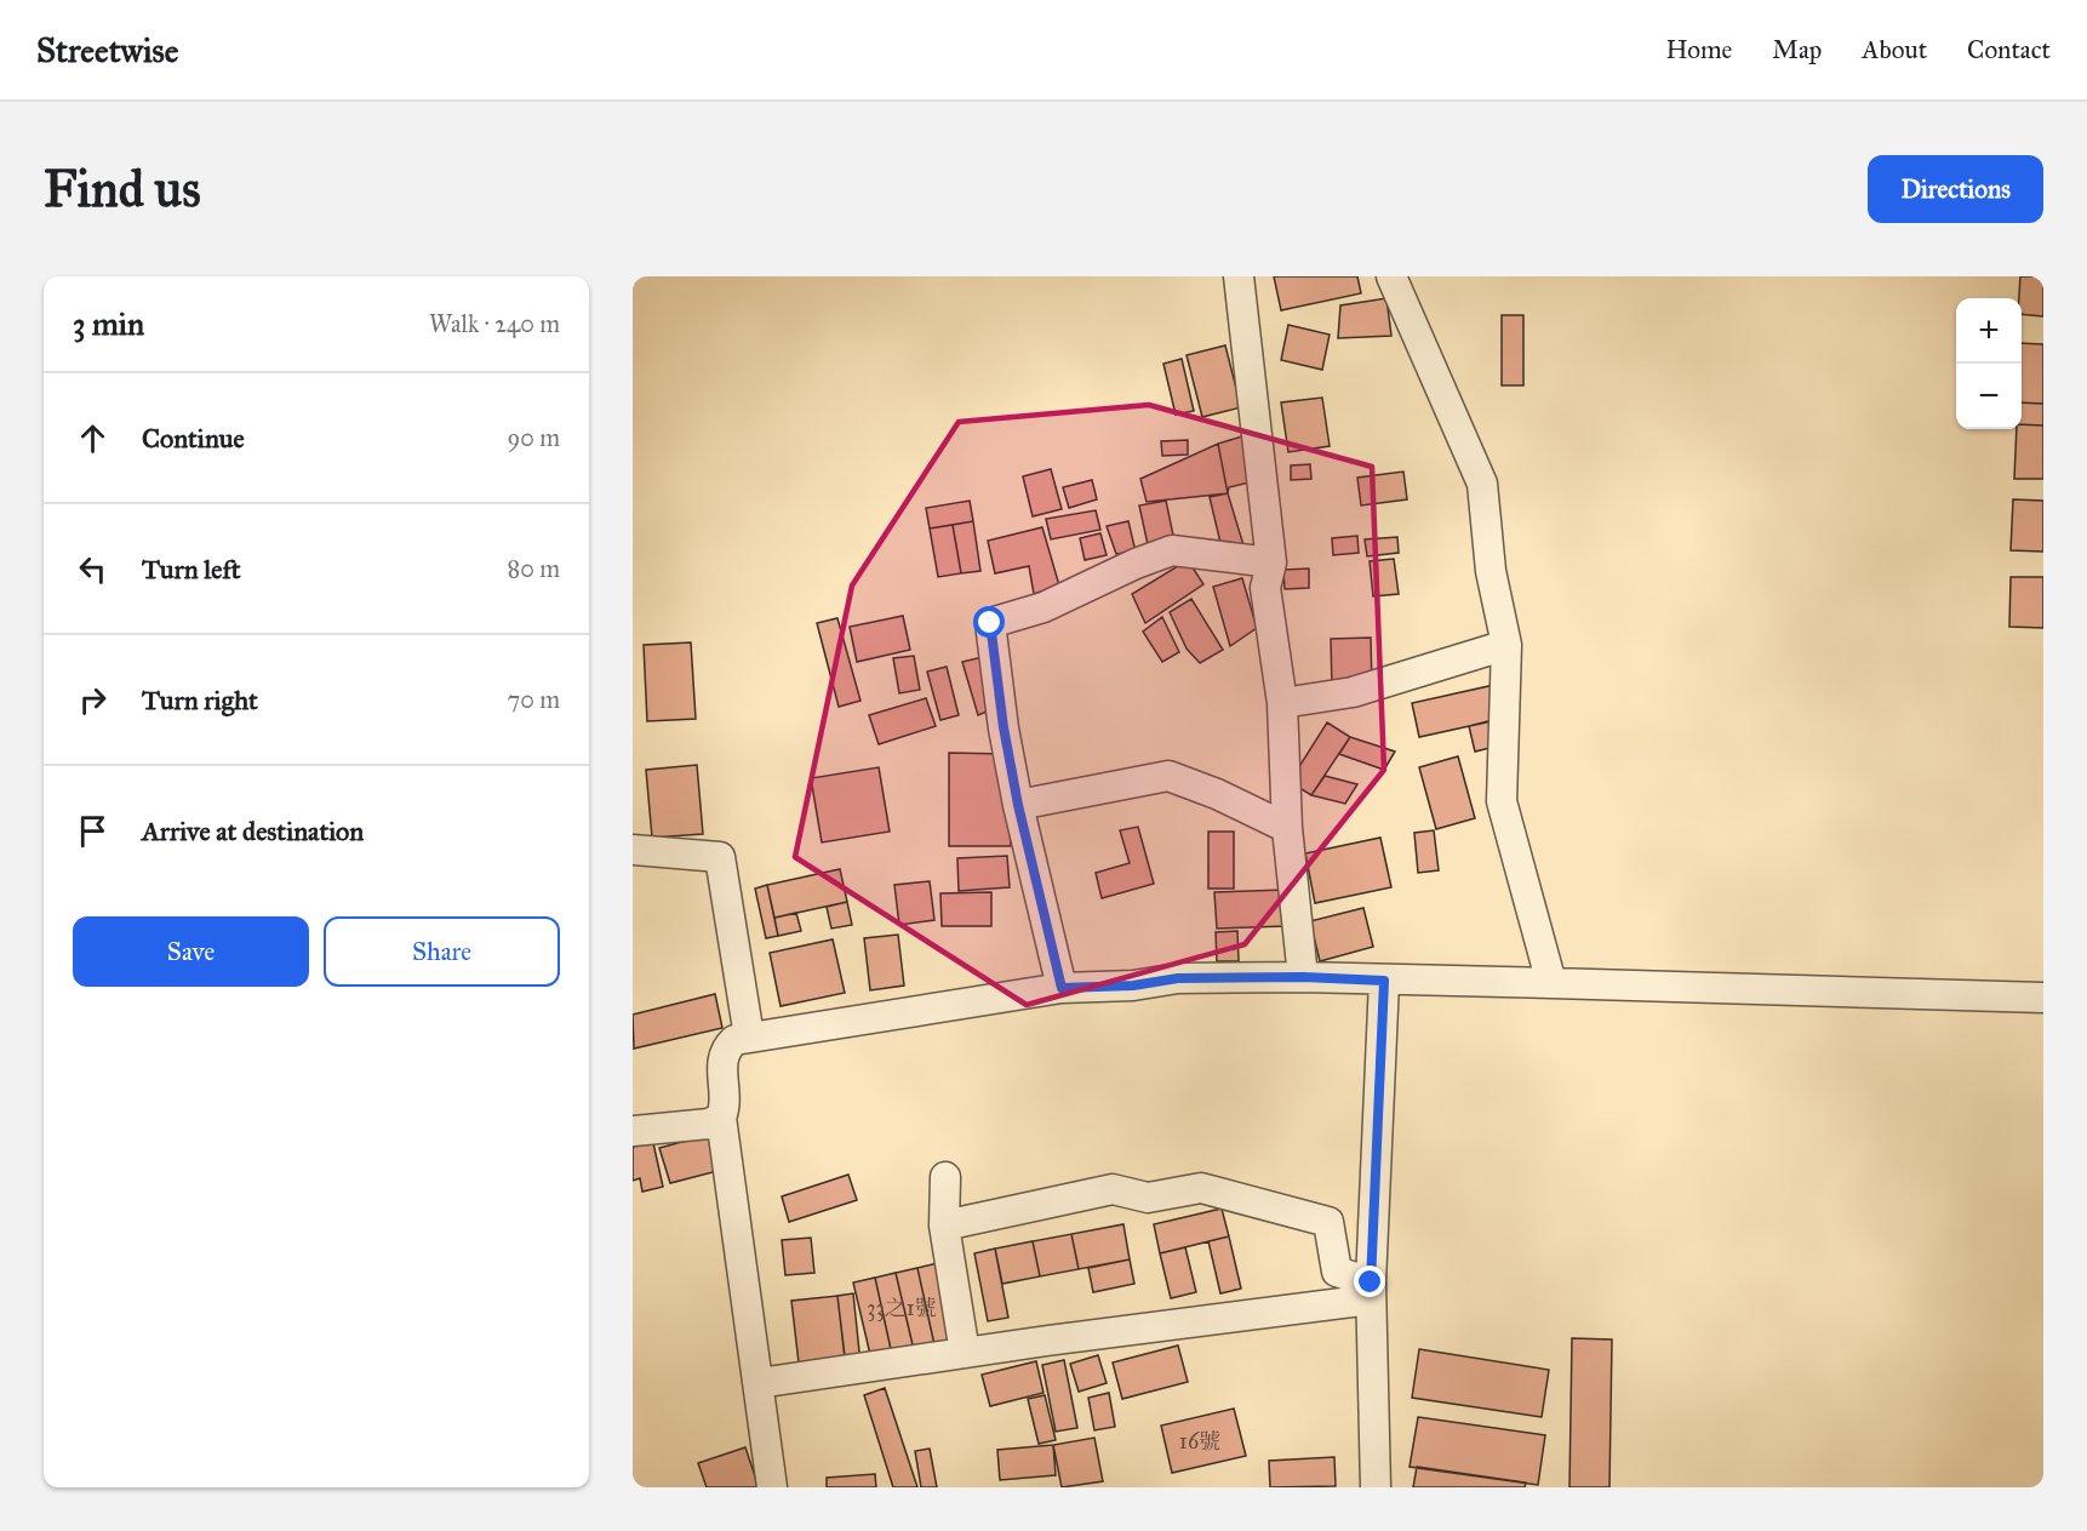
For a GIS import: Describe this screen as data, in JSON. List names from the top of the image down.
{
  "house_numbers": ["33之1號", "16號"],
  "page": {
    "header": "Streetwise",
    "nav": [
      "Home",
      "Map",
      "About",
      "Contact"
    ],
    "buttons": [
      "Directions",
      ["Save", "Share"]
    ],
    "title": "Find us",
    "heading": ["3 min", "Walk · 240 m"],
    "map_buttons": ["+", "−"],
    "list": [
      ["Continue", "90 m"],
      ["Turn left", "80 m"],
      ["Turn right", "70 m"],
      "Arrive at destination"
    ]
  }
}
